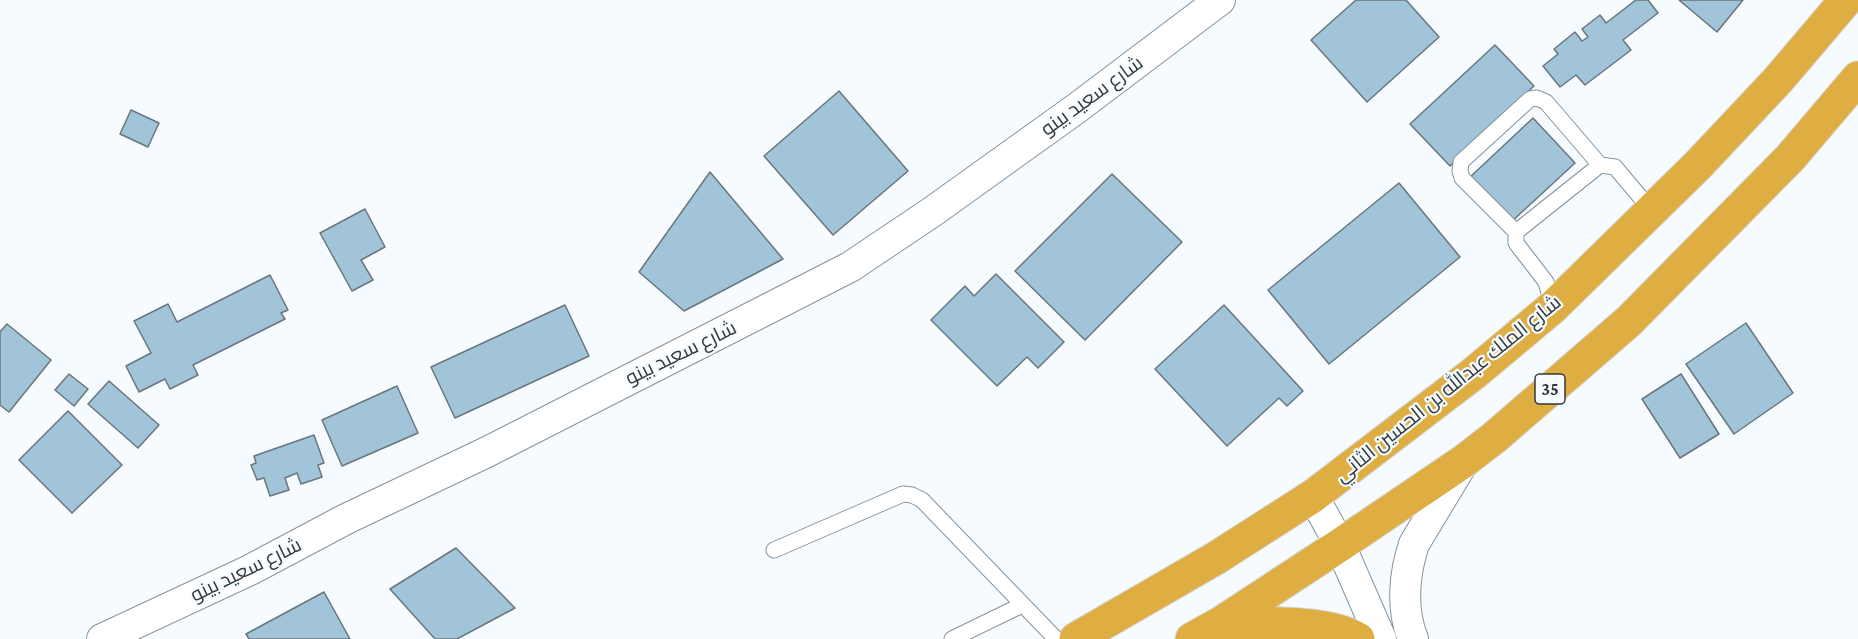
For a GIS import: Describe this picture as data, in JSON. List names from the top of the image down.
{
  "streets": {
    "highway": ["شارع الملك عبدالله بن الحسين الثاني", "35"],
    "street": ["شارع سعيد بينو"]
  }
}
